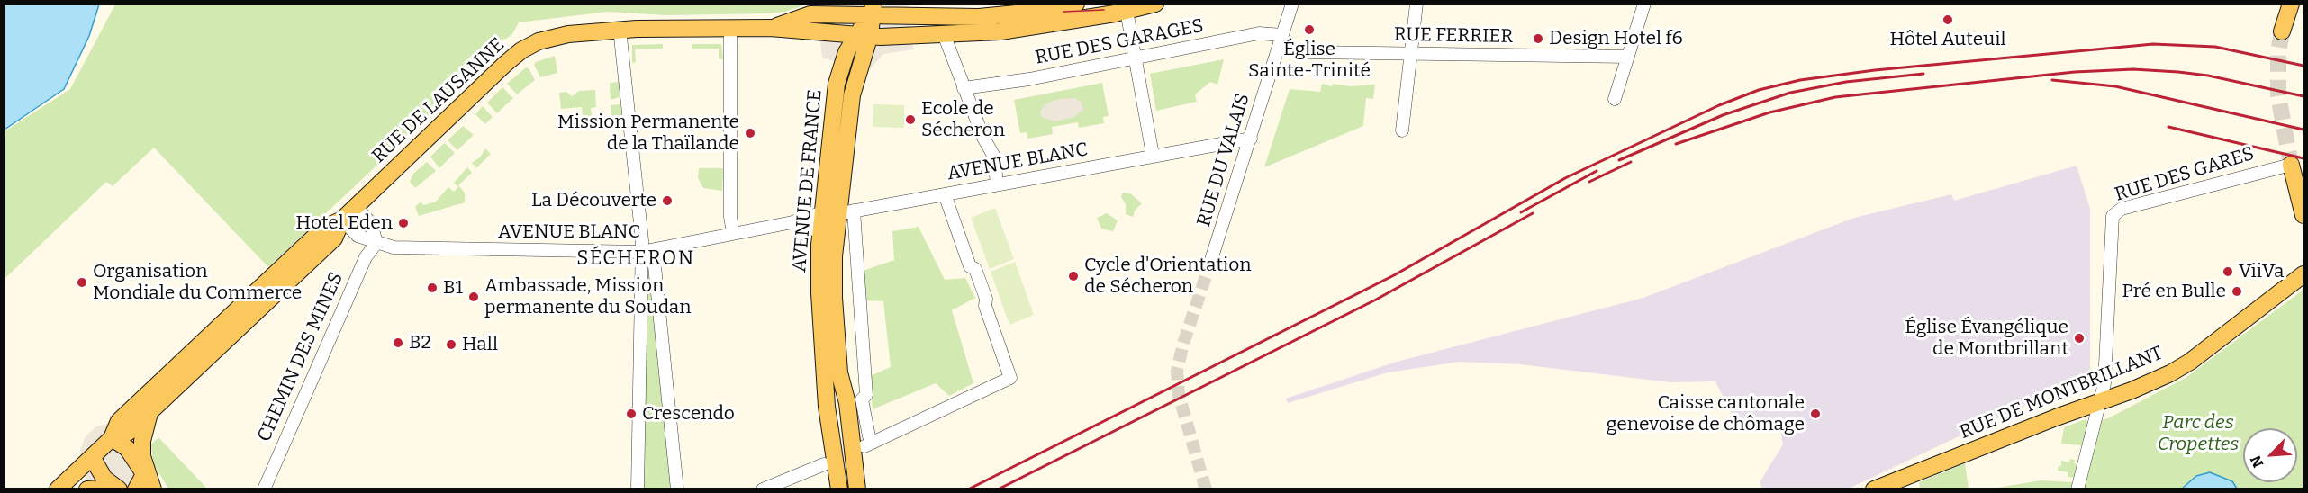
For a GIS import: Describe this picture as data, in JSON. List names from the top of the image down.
{
  "streets": {
    "main road": ["RUE DE LAUSANNE", "AVENUE DE FRANCE", "RUE DE MONTBRILLANT"],
    "street": [
      "RUE FERRIER",
      "RUE DES GARAGES",
      "RUE DU VALAIS",
      "AVENUE BLANC",
      "RUE DES GARES",
      "CHEMIN DES MINES"
    ]
  },
  "crossings": [
    ["RUE FERRIER", "RUE DU VALAIS"],
    ["RUE DES GARAGES", "RUE DU VALAIS"],
    ["RUE DE LAUSANNE", "AVENUE BLANC"],
    ["RUE DE LAUSANNE", "AVENUE DE FRANCE"],
    ["RUE DU VALAIS", "AVENUE BLANC"],
    ["AVENUE BLANC", "AVENUE DE FRANCE"],
    ["AVENUE BLANC", "CHEMIN DES MINES"],
    ["RUE DES GARES", "RUE DE MONTBRILLANT"]
  ],
  "districts": ["SÉCHERON"],
  "parks": ["Parc des Cropettes"],
  "places": [
    "Hôtel Auteuil",
    "Église Sainte-Trinité",
    "Design Hotel f6",
    "Ecole de Sécheron",
    "Mission Permanente de la Thaïlande",
    "La Découverte",
    "Hotel Eden",
    "ViiVa",
    "Cycle d'Orientation de Sécheron",
    "Organisation Mondiale du Commerce",
    "B1",
    "Pré en Bulle",
    "Ambassade, Mission permanente du Soudan",
    "Église Évangélique de Montbrillant",
    "B2",
    "Hall",
    "Crescendo",
    "Caisse cantonale genevoise de chômage"
  ],
  "north": "bottom left"
}
